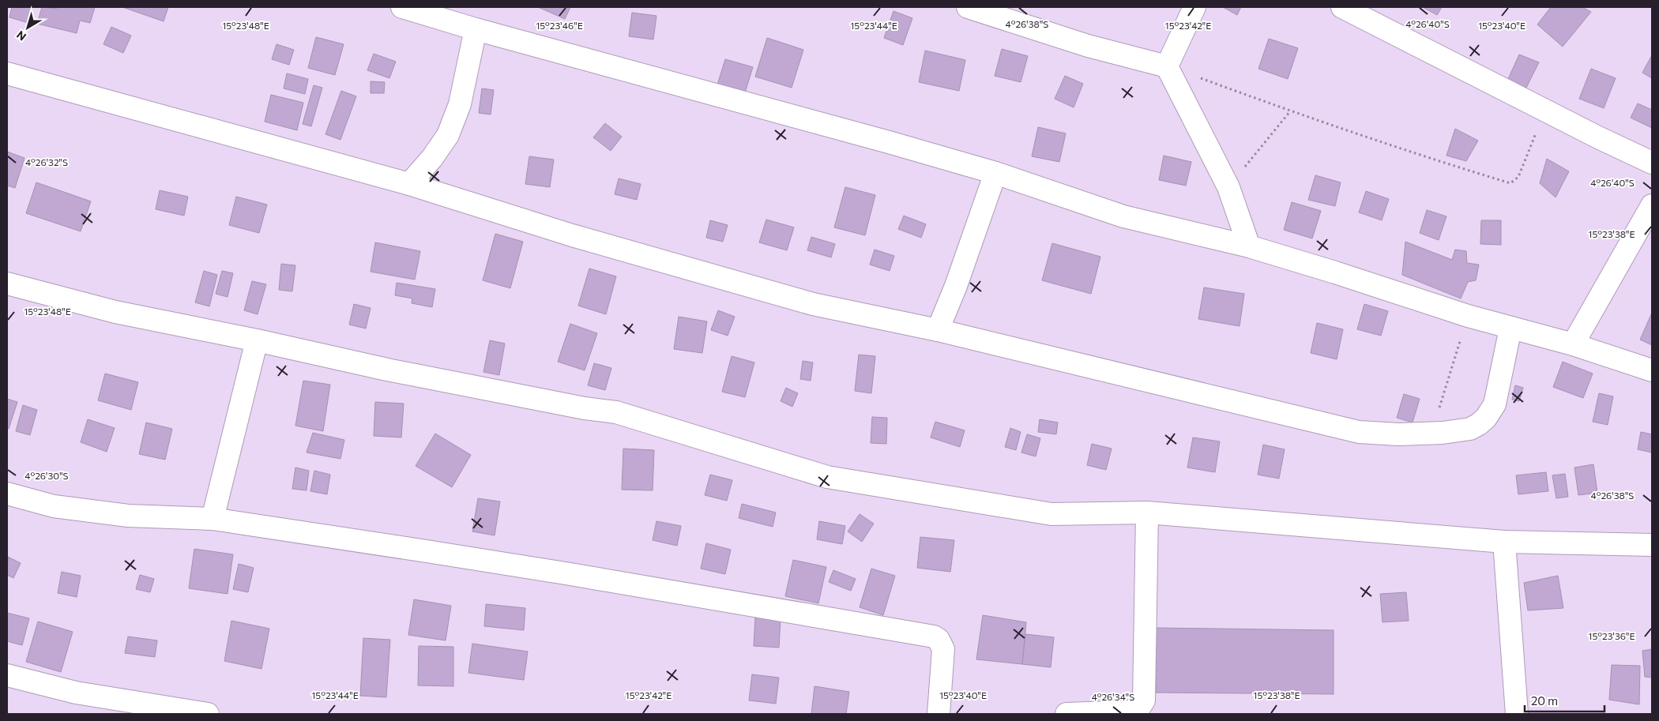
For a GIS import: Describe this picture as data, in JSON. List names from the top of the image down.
{
  "scale_bar": "20 m",
  "north": "bottom left",
  "coordinates": [
    "4°26'38\"S",
    "4°26'40\"S",
    "15°23'48\"E",
    "15°23'46\"E",
    "15°23'44\"E",
    "15°23'42\"E",
    "15°23'40\"E",
    "4°26'32\"S",
    "15°23'38\"E",
    "4°26'30\"S",
    "15°23'36\"E",
    "4°26'34\"S"
  ]
}
